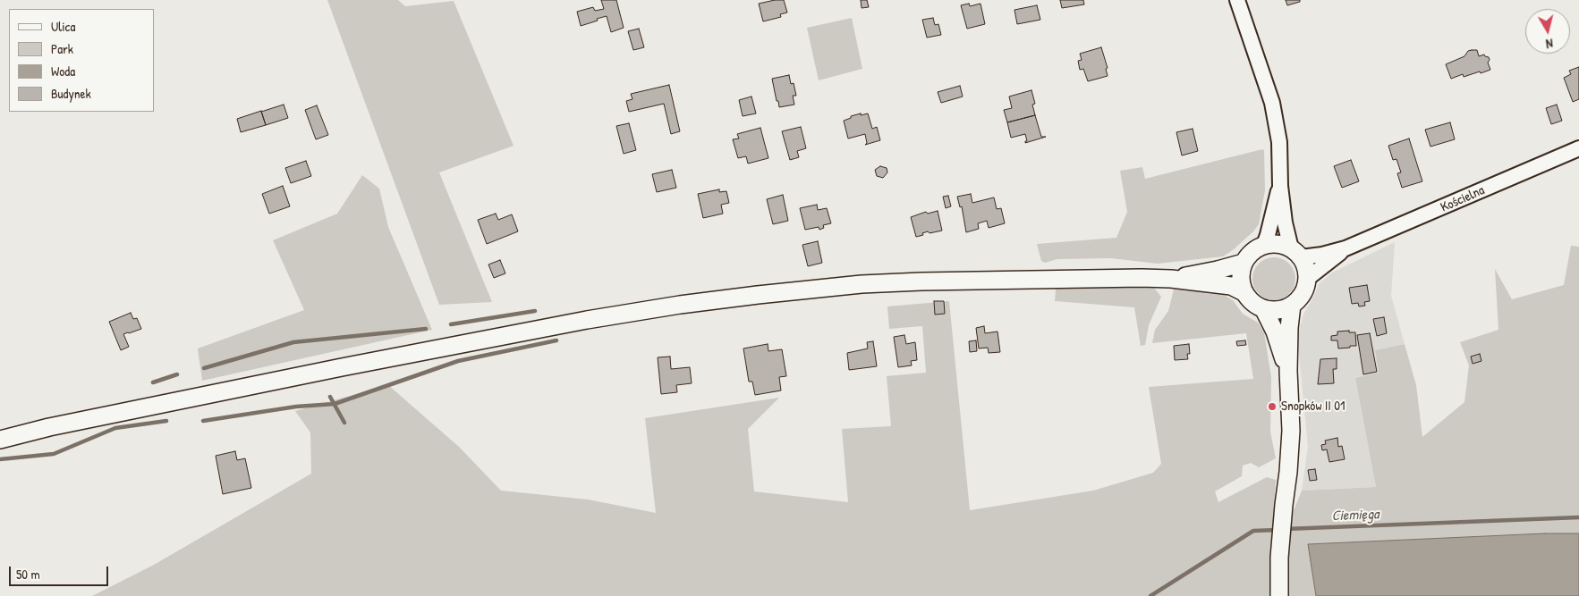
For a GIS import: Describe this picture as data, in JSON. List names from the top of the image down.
{
  "streets": {
    "street": ["Kościelna"]
  },
  "water": ["Ciemięga"],
  "places": ["Snopków II 01"],
  "legend": [
    "Ulica",
    "Park",
    "Woda",
    "Budynek"
  ],
  "scale_bar": "50 m",
  "north": "bottom"
}
